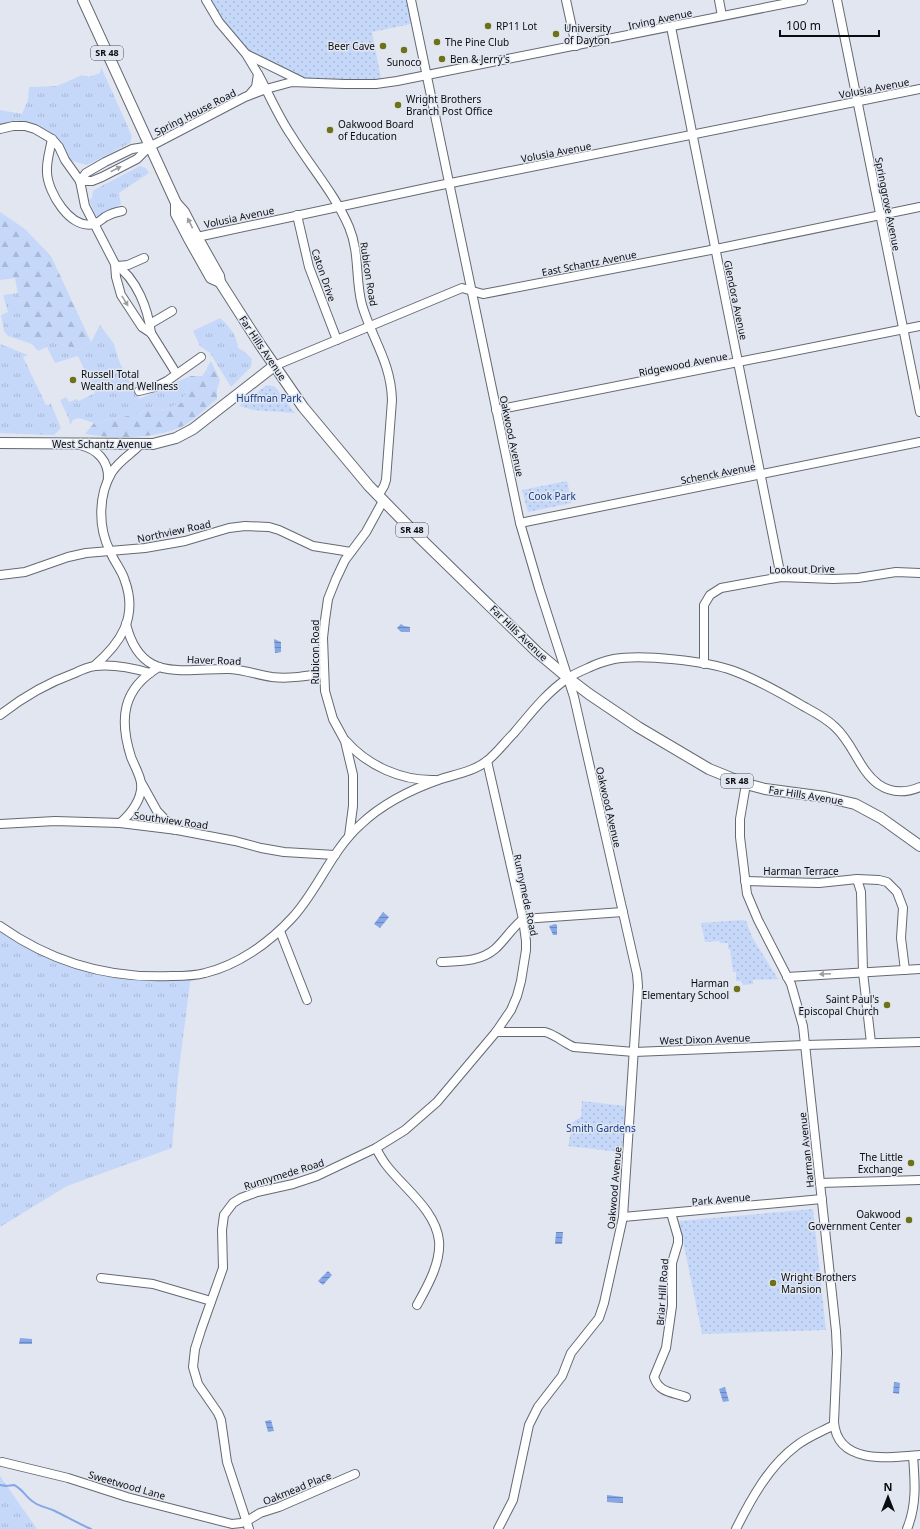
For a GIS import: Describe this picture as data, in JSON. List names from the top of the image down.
{
  "streets": {
    "main road": ["SR 48", "Far Hills Avenue", "West Schantz Avenue"],
    "street": [
      "Irving Avenue",
      "Volusia Avenue",
      "Spring House Road",
      "Springgrove Avenue",
      "East Schantz Avenue",
      "Rubicon Road",
      "Caton Drive",
      "Glendora Avenue",
      "Ridgewood Avenue",
      "Oakwood Avenue",
      "Schenck Avenue",
      "Northview Road",
      "Lookout Drive",
      "Haver Road",
      "Southview Road",
      "Harman Terrace",
      "Runnymede Road",
      "West Dixon Avenue",
      "Harman Avenue",
      "Park Avenue",
      "Briar Hill Road",
      "Sweetwood Lane",
      "Oakmead Place"
    ]
  },
  "crossings": [
    ["Irving Avenue", "Glendora Avenue"],
    ["Irving Avenue", "Oakwood Avenue"],
    ["Volusia Avenue", "Springgrove Avenue"],
    ["Volusia Avenue", "Rubicon Road"],
    ["Volusia Avenue", "Caton Drive"],
    ["Volusia Avenue", "Glendora Avenue"],
    ["Volusia Avenue", "Far Hills Avenue"],
    ["Volusia Avenue", "Oakwood Avenue"],
    ["Spring House Road", "Rubicon Road"],
    ["Spring House Road", "Far Hills Avenue"],
    ["Springgrove Avenue", "East Schantz Avenue"],
    ["Springgrove Avenue", "Ridgewood Avenue"],
    ["East Schantz Avenue", "Rubicon Road"],
    ["East Schantz Avenue", "Caton Drive"],
    ["East Schantz Avenue", "Glendora Avenue"],
    ["East Schantz Avenue", "Far Hills Avenue"],
    ["East Schantz Avenue", "Oakwood Avenue"],
    ["East Schantz Avenue", "West Schantz Avenue"],
    ["Rubicon Road", "Far Hills Avenue"],
    ["Rubicon Road", "Northview Road"],
    ["Rubicon Road", "Haver Road"],
    ["Glendora Avenue", "Ridgewood Avenue"],
    ["Glendora Avenue", "Schenck Avenue"],
    ["Glendora Avenue", "Lookout Drive"],
    ["Far Hills Avenue", "Oakwood Avenue"],
    ["Far Hills Avenue", "West Schantz Avenue"],
    ["Far Hills Avenue", "Harman Avenue"],
    ["Ridgewood Avenue", "Oakwood Avenue"],
    ["Oakwood Avenue", "Schenck Avenue"],
    ["Oakwood Avenue", "West Dixon Avenue"],
    ["Oakwood Avenue", "Park Avenue"],
    ["Harman Terrace", "Harman Avenue"],
    ["Runnymede Road", "West Dixon Avenue"],
    ["Runnymede Road", "Sweetwood Lane"],
    ["Runnymede Road", "Oakmead Place"],
    ["West Dixon Avenue", "Harman Avenue"],
    ["Harman Avenue", "Park Avenue"],
    ["Park Avenue", "Briar Hill Road"],
    ["Sweetwood Lane", "Oakmead Place"]
  ],
  "parks": ["Huffman Park", "Cook Park", "Smith Gardens"],
  "places": [
    "RP11 Lot",
    "University of Dayton",
    "The Pine Club",
    "Beer Cave",
    "Sunoco",
    "Ben & Jerry's",
    "Wright Brothers Branch Post Office",
    "Oakwood Board of Education",
    "Russell Total Wealth and Wellness",
    "Harman Elementary School",
    "Saint Paul's Episcopal Church",
    "The Little Exchange",
    "Oakwood Government Center",
    "Wright Brothers Mansion"
  ],
  "scale_bar": "100 m",
  "north": "top"
}
